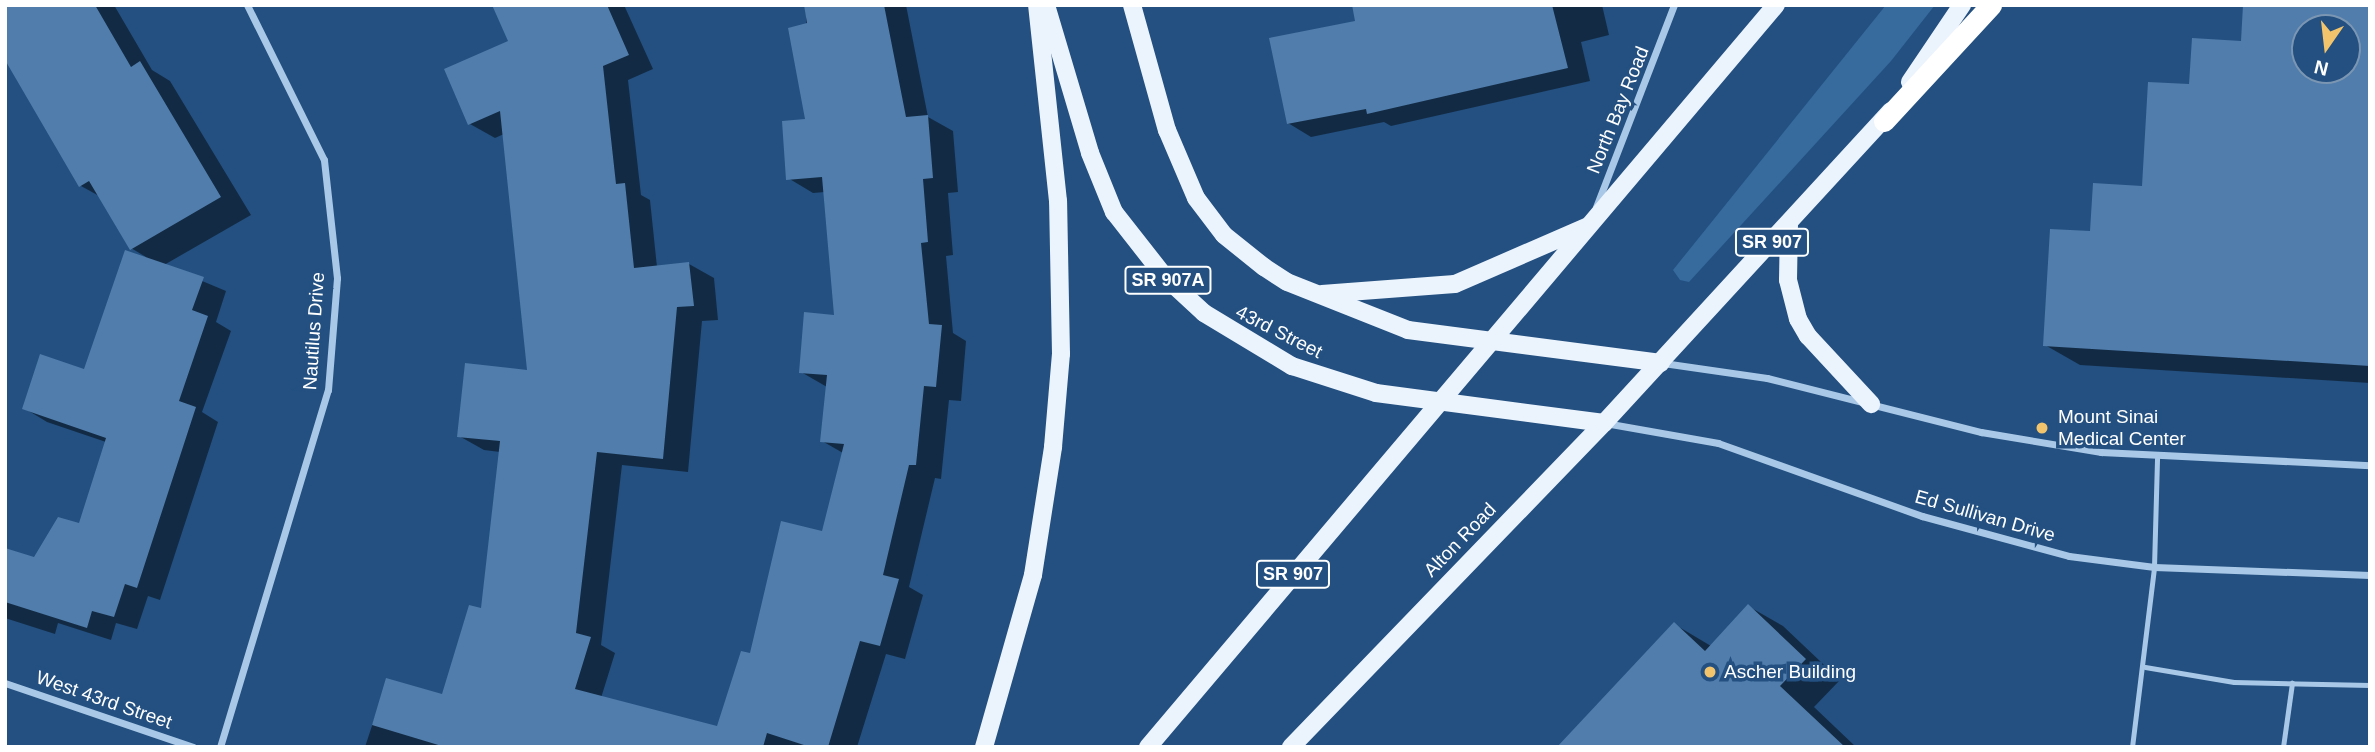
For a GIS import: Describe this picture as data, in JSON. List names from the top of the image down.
{
  "streets": {
    "main road": [
      "SR 907",
      "SR 907A",
      "43rd Street",
      "Alton Road"
    ],
    "street": [
      "North Bay Road",
      "Nautilus Drive",
      "Ed Sullivan Drive",
      "West 43rd Street"
    ]
  },
  "crossings": [
    ["North Bay Road", "SR 907"],
    ["SR 907", "43rd Street"],
    ["SR 907", "Alton Road"],
    ["43rd Street", "Ed Sullivan Drive"],
    ["43rd Street", "Alton Road"],
    ["Ed Sullivan Drive", "Alton Road"]
  ],
  "places": ["Mount Sinai Medical Center", "Ascher Building"],
  "north": "bottom"
}
